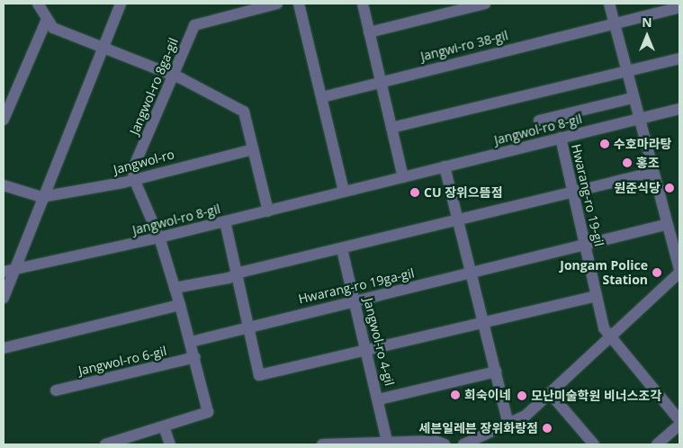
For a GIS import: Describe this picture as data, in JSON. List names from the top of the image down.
{
  "streets": {
    "street": [
      "Jangwi-ro 38-gil",
      "Jangwol-ro 8ga-gil",
      "Jangwol-ro 8-gil",
      "Jangwol-ro",
      "Hwarang-ro 19-gil",
      "Hwarang-ro 19ga-gil",
      "Jangwol-ro 4-gil",
      "Jangwol-ro 6-gil"
    ]
  },
  "crossings": [
    ["Jangwol-ro 8ga-gil", "Jangwol-ro"],
    ["Jangwol-ro 8-gil", "Hwarang-ro 19-gil"],
    ["Hwarang-ro 19-gil", "Hwarang-ro 19ga-gil"],
    ["Hwarang-ro 19ga-gil", "Jangwol-ro 4-gil"]
  ],
  "places": [
    "수호마라탕",
    "홍조",
    "원준식당",
    "CU 장위으뜸점",
    "Jongam Police Station",
    "희숙이네",
    "모난미술학원 비너스조각",
    "세븐일레븐 장위화랑점"
  ],
  "north": "top"
}
